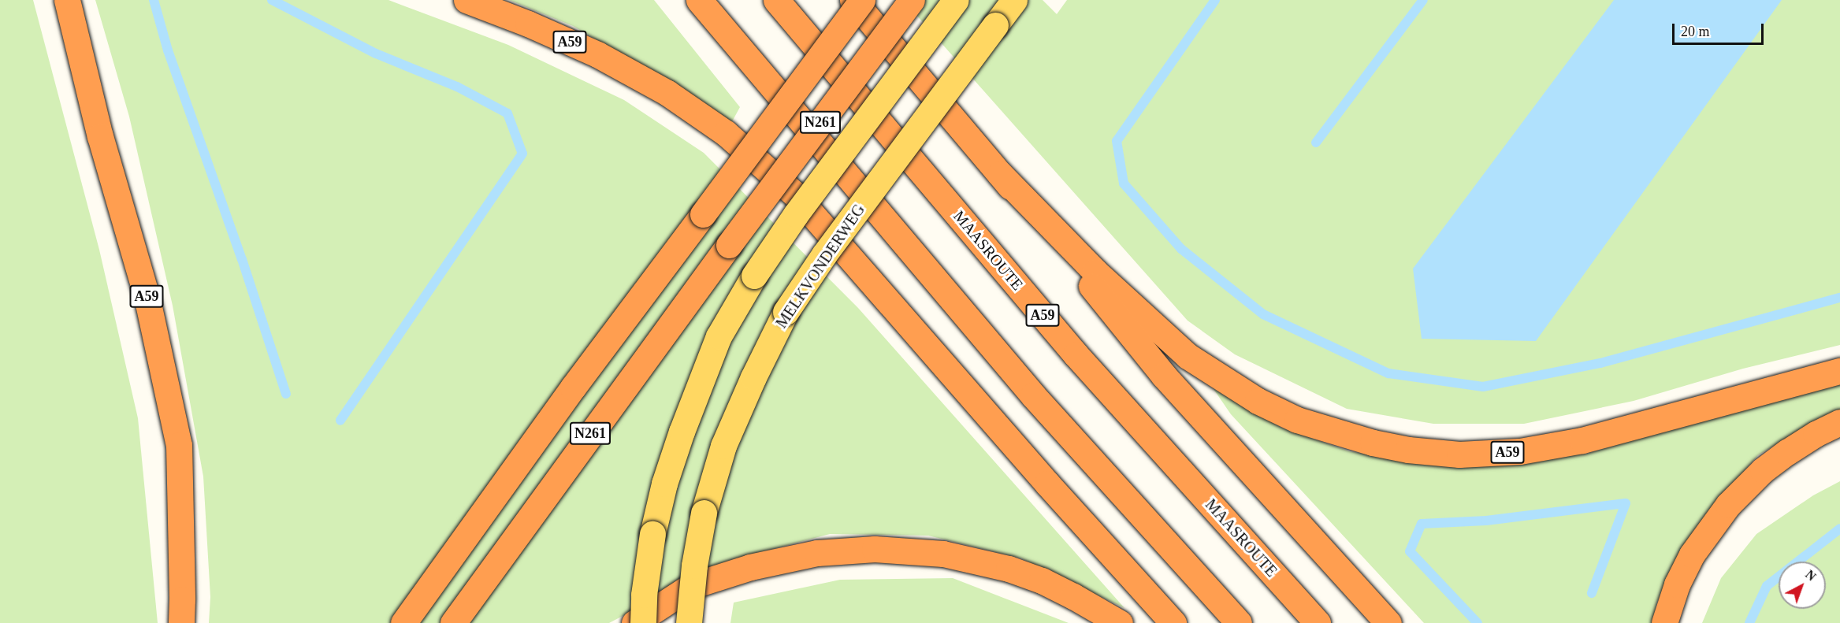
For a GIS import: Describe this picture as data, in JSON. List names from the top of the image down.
{
  "streets": {
    "highway": ["A59", "N261", "MAASROUTE"],
    "main road": ["MELKVONDERWEG"]
  },
  "scale_bar": "20 m",
  "north": "top right"
}
